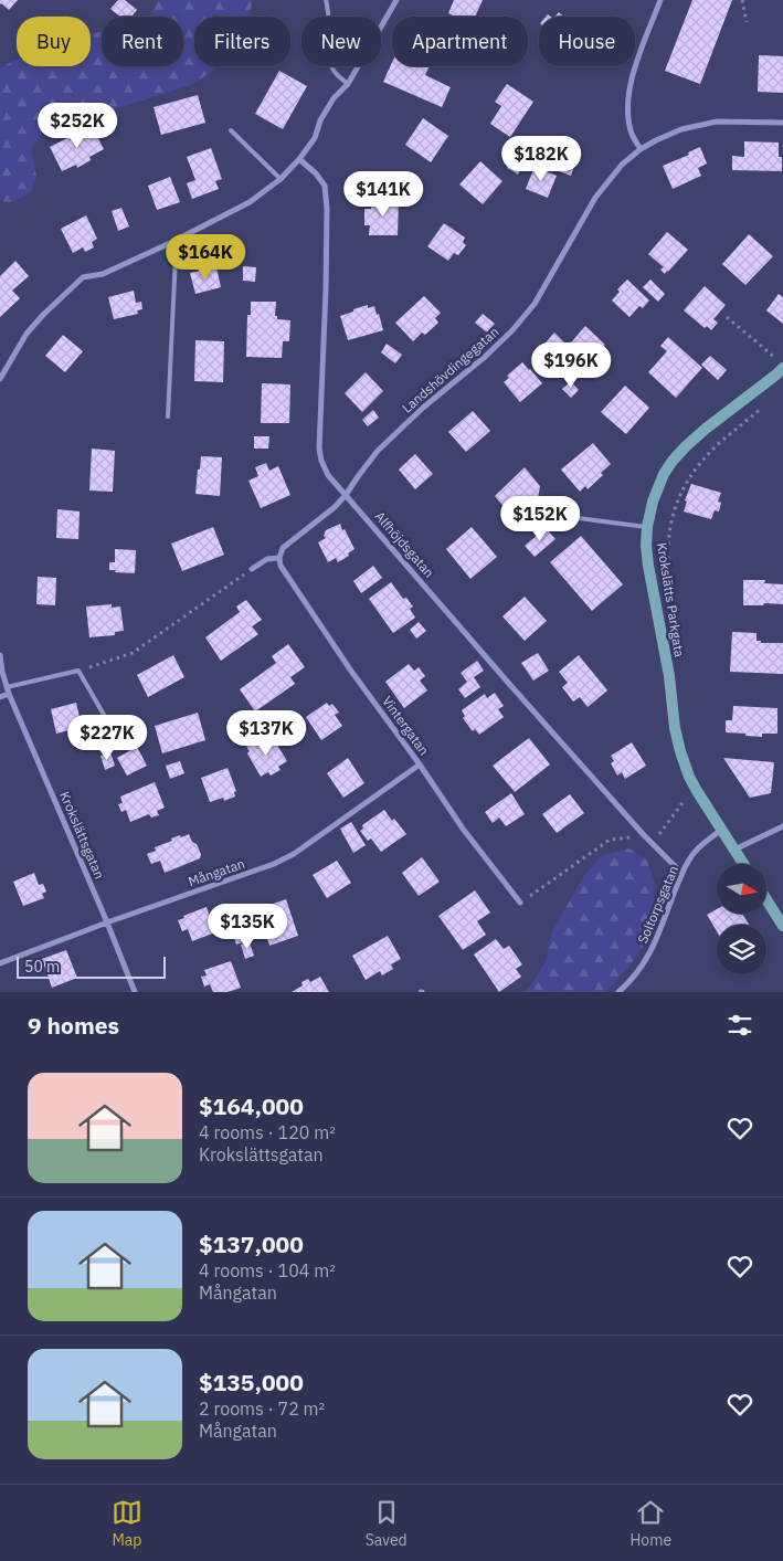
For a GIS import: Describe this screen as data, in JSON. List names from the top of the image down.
{
  "streets": {
    "street": [
      "Landshövdingegatan",
      "Alfhöjdsgatan",
      "Krokslätts Parkgata",
      "Vintergatan",
      "Krokslättsgatan",
      "Mångatan",
      "Soltorpsgatan"
    ]
  },
  "crossings": [
    ["Landshövdingegatan", "Alfhöjdsgatan"],
    ["Landshövdingegatan", "Vintergatan"],
    ["Alfhöjdsgatan", "Soltorpsgatan"],
    ["Krokslätts Parkgata", "Soltorpsgatan"],
    ["Vintergatan", "Mångatan"],
    ["Krokslättsgatan", "Mångatan"]
  ],
  "scale_bar": "50 m",
  "north": "right",
  "page": {
    "chip": [
      "Buy",
      "Rent",
      "Filters",
      "New",
      "Apartment",
      "House"
    ],
    "price": [
      "$252K",
      "$182K",
      "$141K",
      "$164K",
      "$196K",
      "$152K",
      "$137K",
      "$227K",
      "$135K"
    ],
    "scale": "50 m",
    "heading": "9 homes",
    "list": [
      {
        "name": "$164,000",
        "note": "4 rooms · 120 m² · Krokslättsgatan"
      },
      {
        "name": "$137,000",
        "note": "4 rooms · 104 m² · Mångatan"
      },
      {
        "name": "$135,000",
        "note": "2 rooms · 72 m² · Mångatan"
      }
    ],
    "tabs": ["Map", "Saved", "Home"]
  }
}
